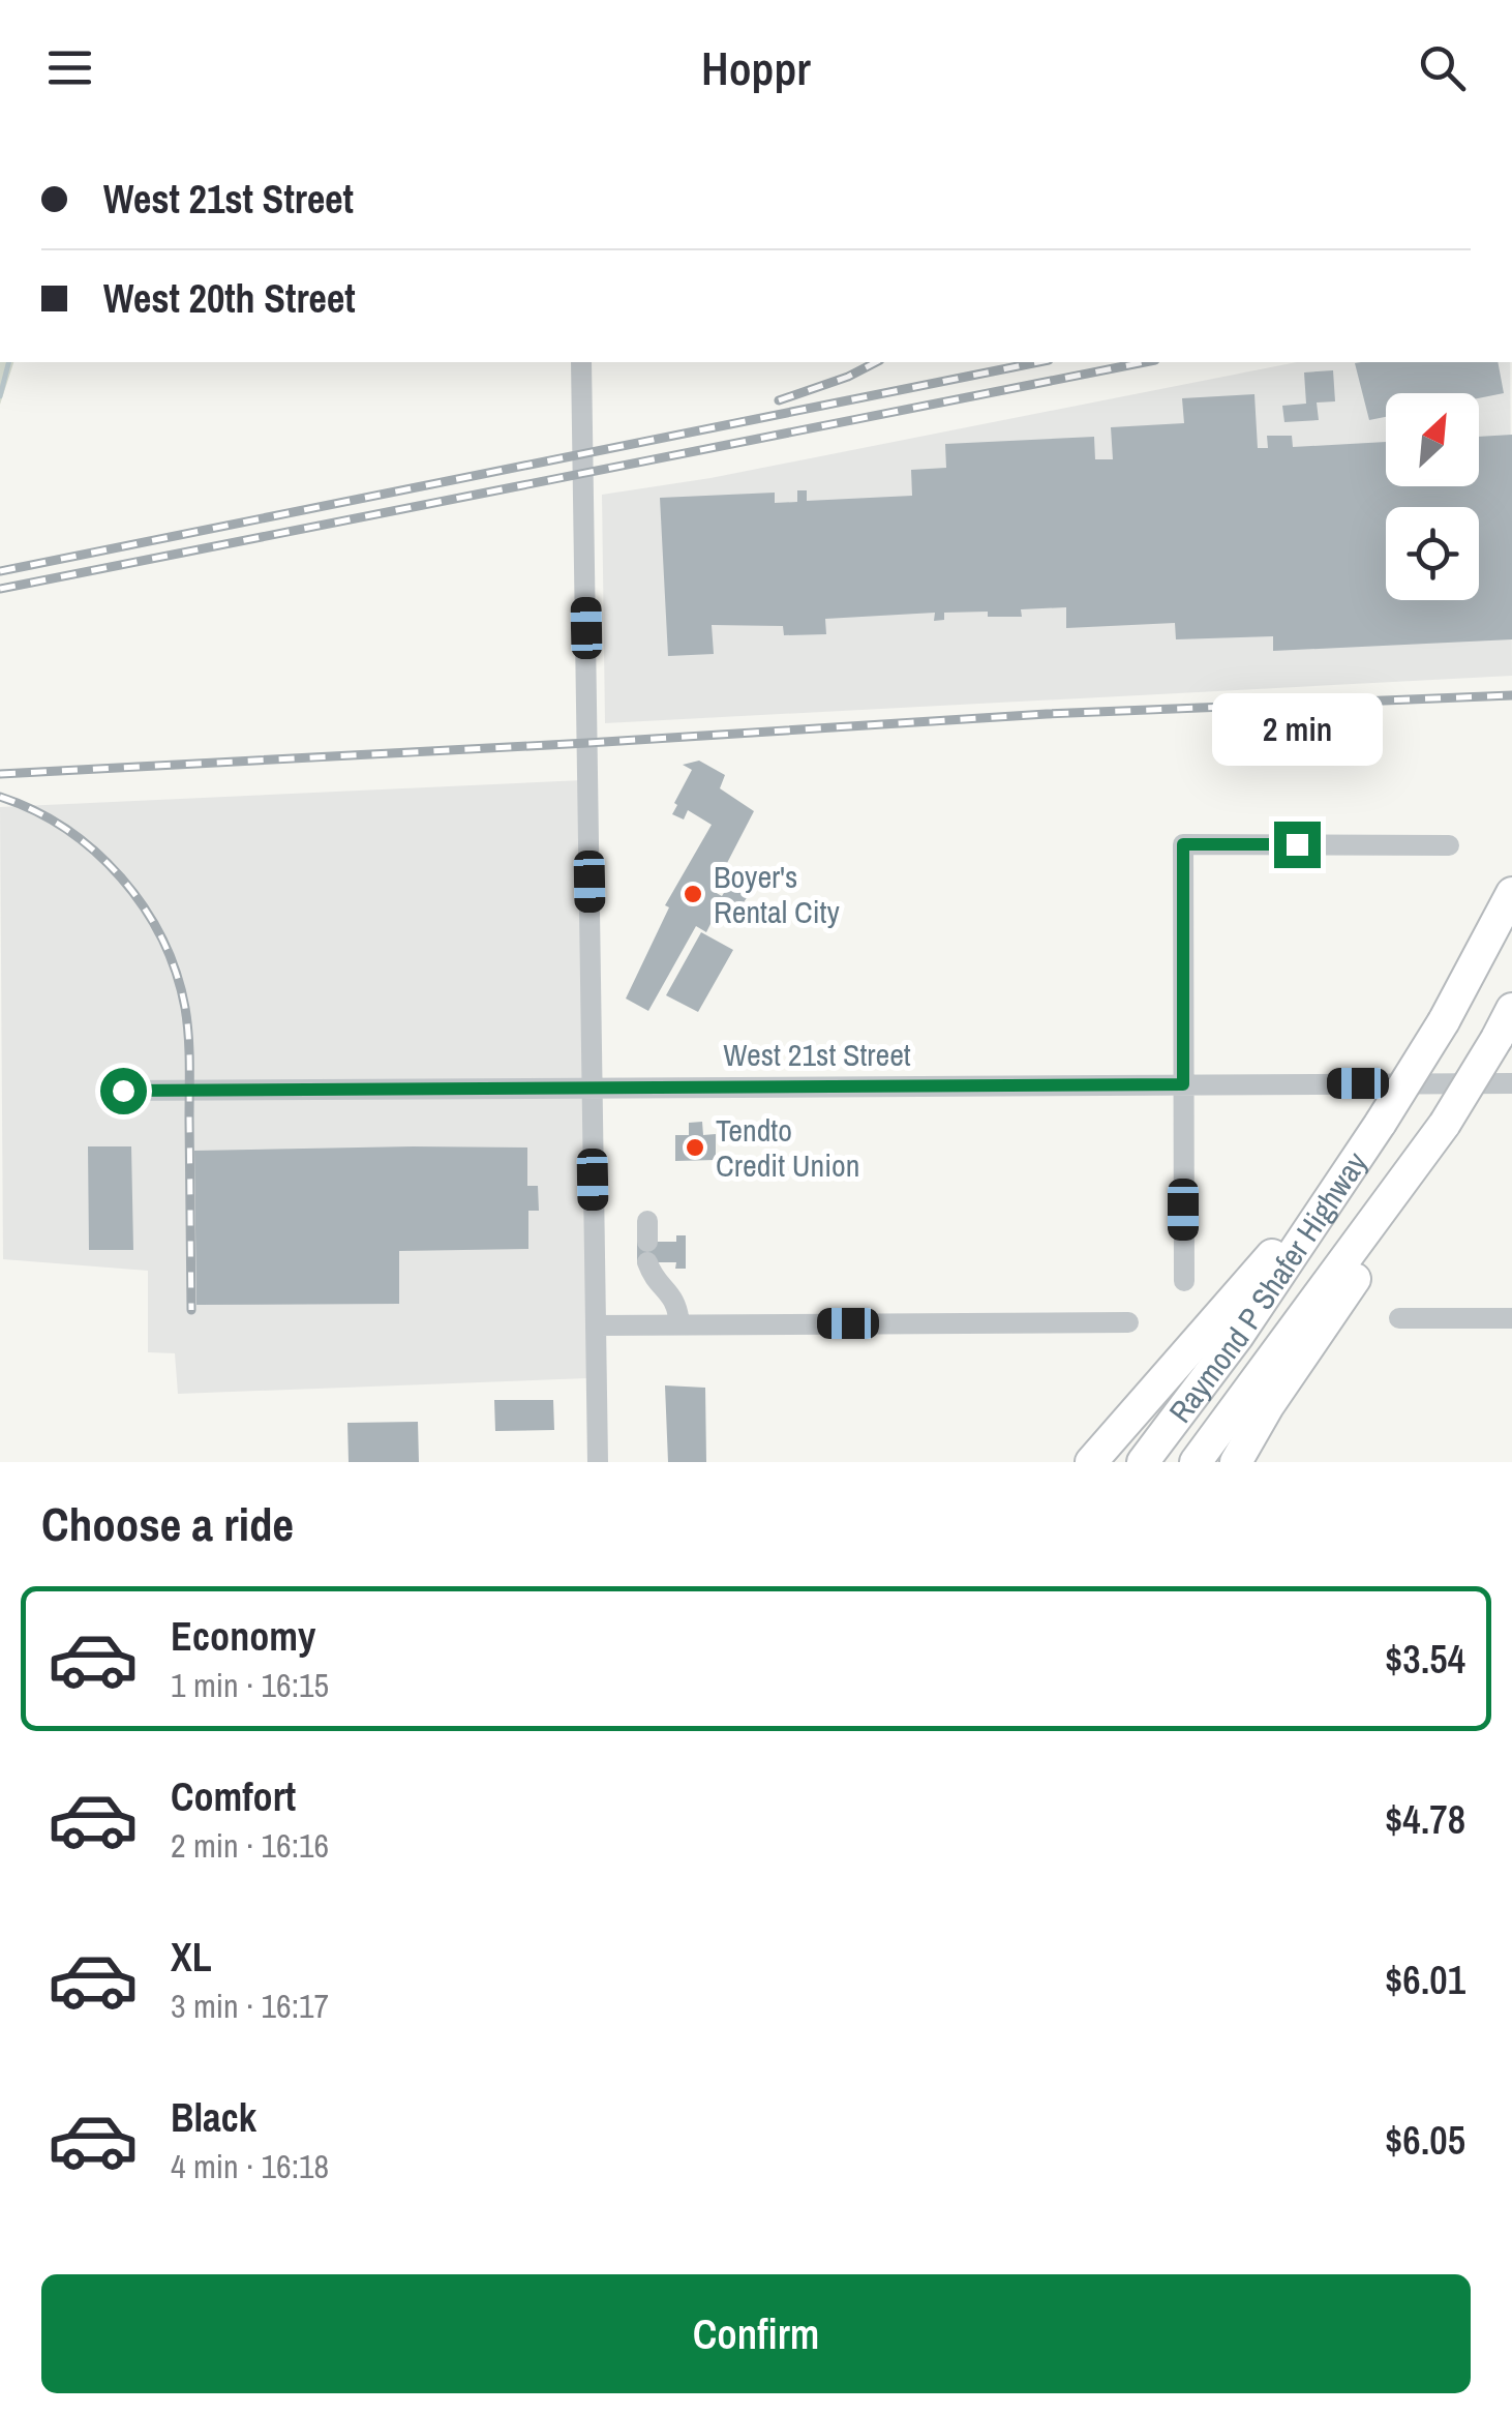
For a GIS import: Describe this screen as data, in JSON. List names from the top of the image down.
{
  "streets": {
    "highway": ["Raymond P Shafer Highway"],
    "street": ["West 21st Street"]
  },
  "places": ["Boyer's Rental City", "Tendto Credit Union"],
  "north": "top right",
  "page": {
    "header": "Hoppr",
    "banner": ["West 21st Street", "West 20th Street"],
    "bubble": "2 min",
    "heading": "Choose a ride",
    "list": [
      {
        "name": "Economy",
        "note": "1 min · 16:15",
        "value": "$3.54"
      },
      {
        "name": "Comfort",
        "note": "2 min · 16:16",
        "value": "$4.78"
      },
      {
        "name": "XL",
        "note": "3 min · 16:17",
        "value": "$6.01"
      },
      {
        "name": "Black",
        "note": "4 min · 16:18",
        "value": "$6.05"
      }
    ],
    "buttons": "Confirm"
  }
}
